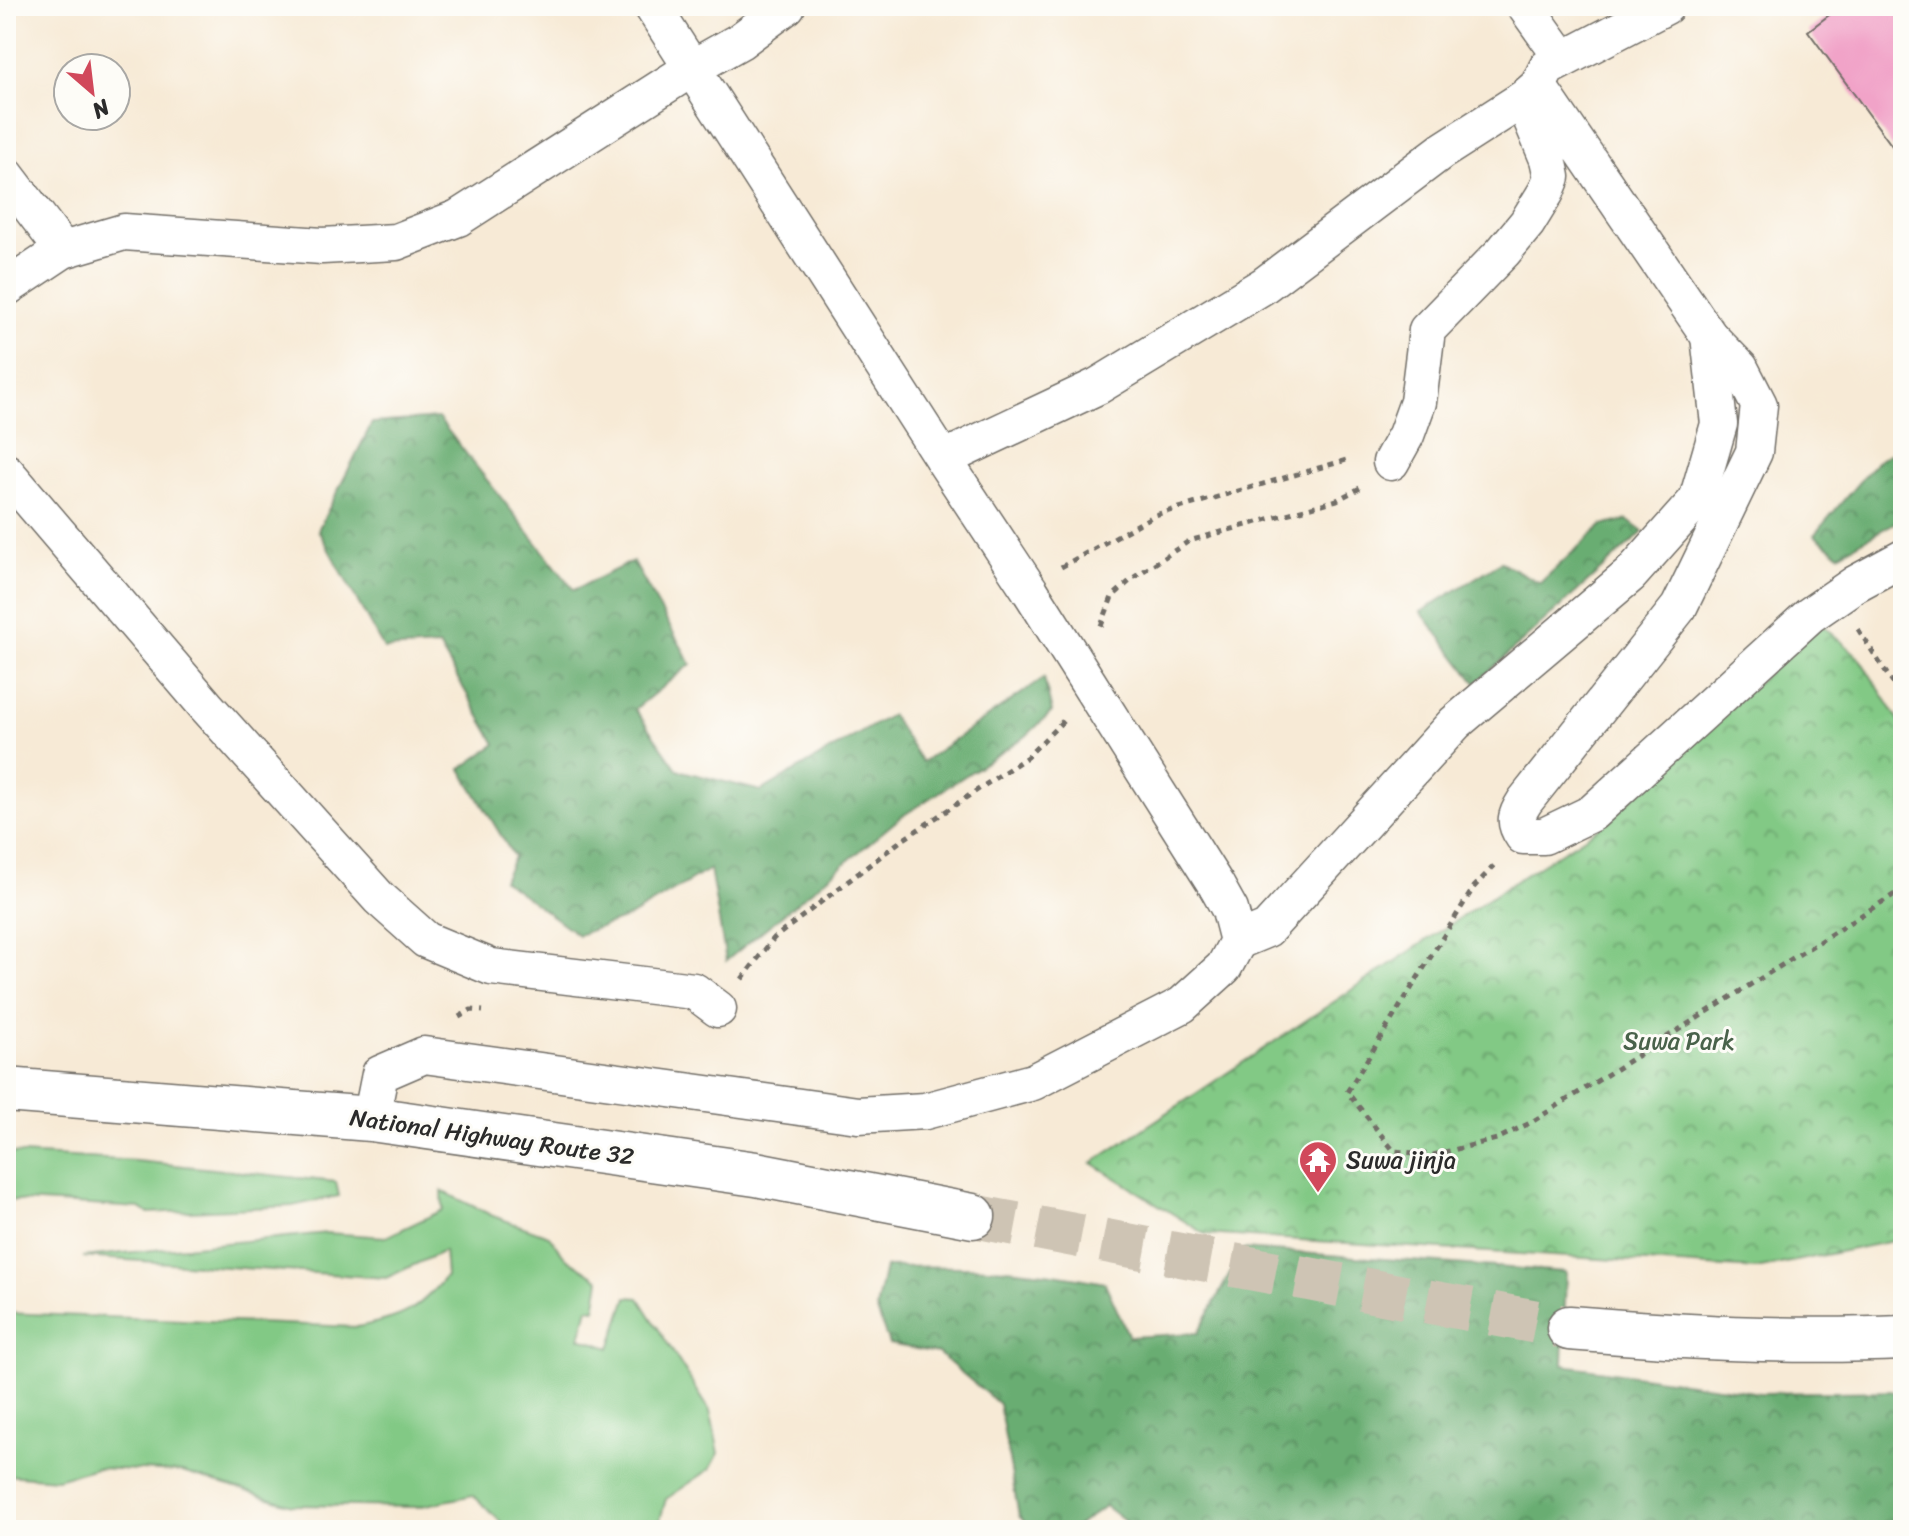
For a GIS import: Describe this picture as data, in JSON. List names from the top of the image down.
{
  "streets": {
    "highway": ["National Highway Route 32"]
  },
  "parks": ["Suwa Park"],
  "places": {
    "temple": ["Suwa jinja"]
  },
  "north": "bottom right"
}
